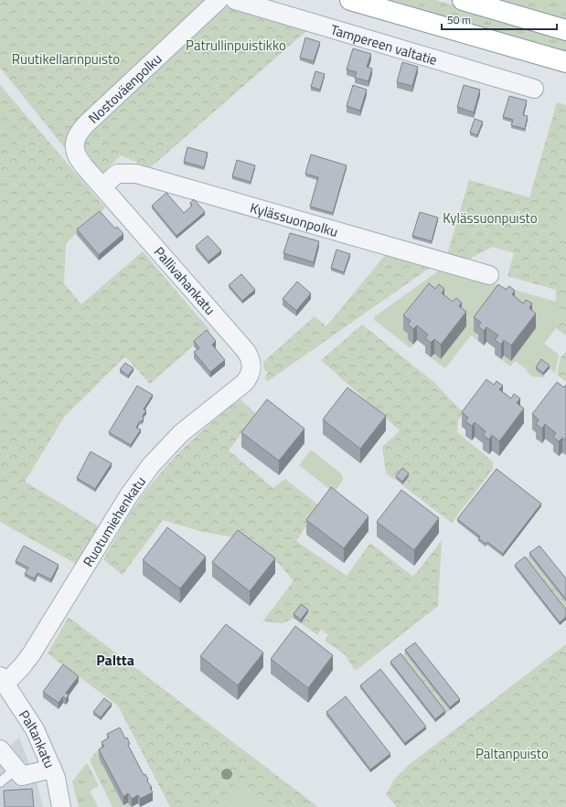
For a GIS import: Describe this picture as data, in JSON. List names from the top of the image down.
{
  "streets": {
    "street": [
      "Tampereen valtatie",
      "Nostoväenpolku",
      "Kylässuonpolku",
      "Pallivahankatu",
      "Ruotumiehenkatu",
      "Paltankatu"
    ]
  },
  "crossings": [
    ["Nostoväenpolku", "Kylässuonpolku"],
    ["Nostoväenpolku", "Pallivahankatu"],
    ["Kylässuonpolku", "Pallivahankatu"],
    ["Pallivahankatu", "Ruotumiehenkatu"],
    ["Ruotumiehenkatu", "Paltankatu"]
  ],
  "districts": ["Paltta"],
  "parks": [
    "Patrullinpuistikko",
    "Ruutikellarinpuisto",
    "Kylässuonpuisto",
    "Paltanpuisto"
  ],
  "scale_bar": "50 m"
}
